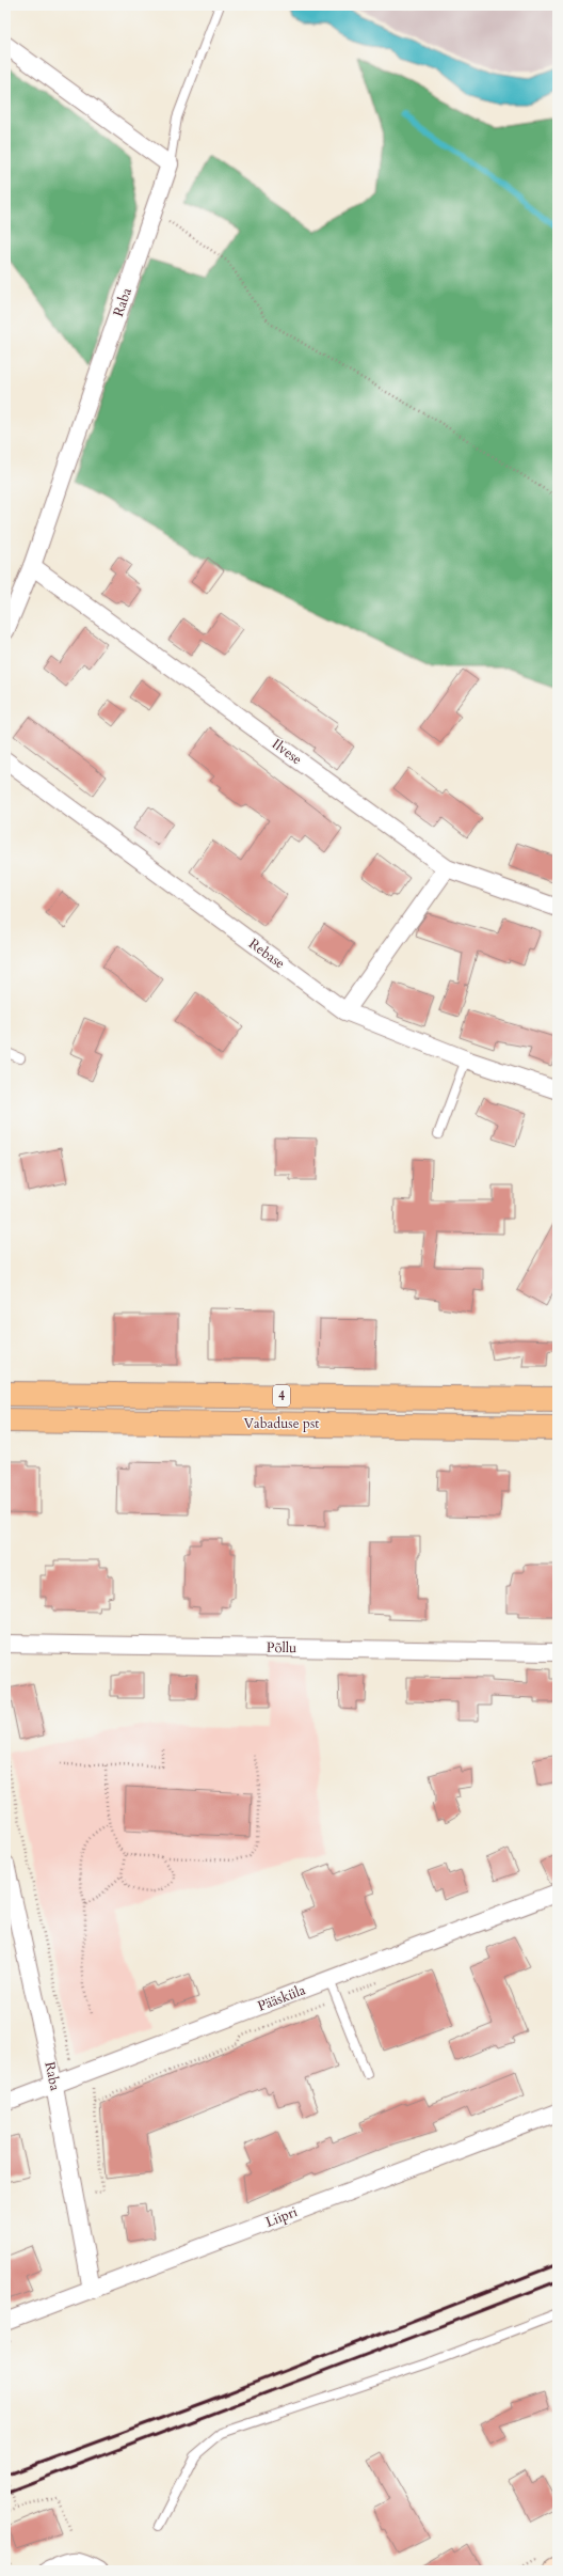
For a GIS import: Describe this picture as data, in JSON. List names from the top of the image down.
{
  "streets": {
    "highway": ["4", "Vabaduse pst"],
    "street": [
      "Raba",
      "Ilvese",
      "Rebase",
      "Põllu",
      "Pääsküla",
      "Liipri"
    ]
  },
  "crossings": [
    ["Raba", "Ilvese"],
    ["Raba", "Pääsküla"],
    ["Raba", "Liipri"]
  ]
}
